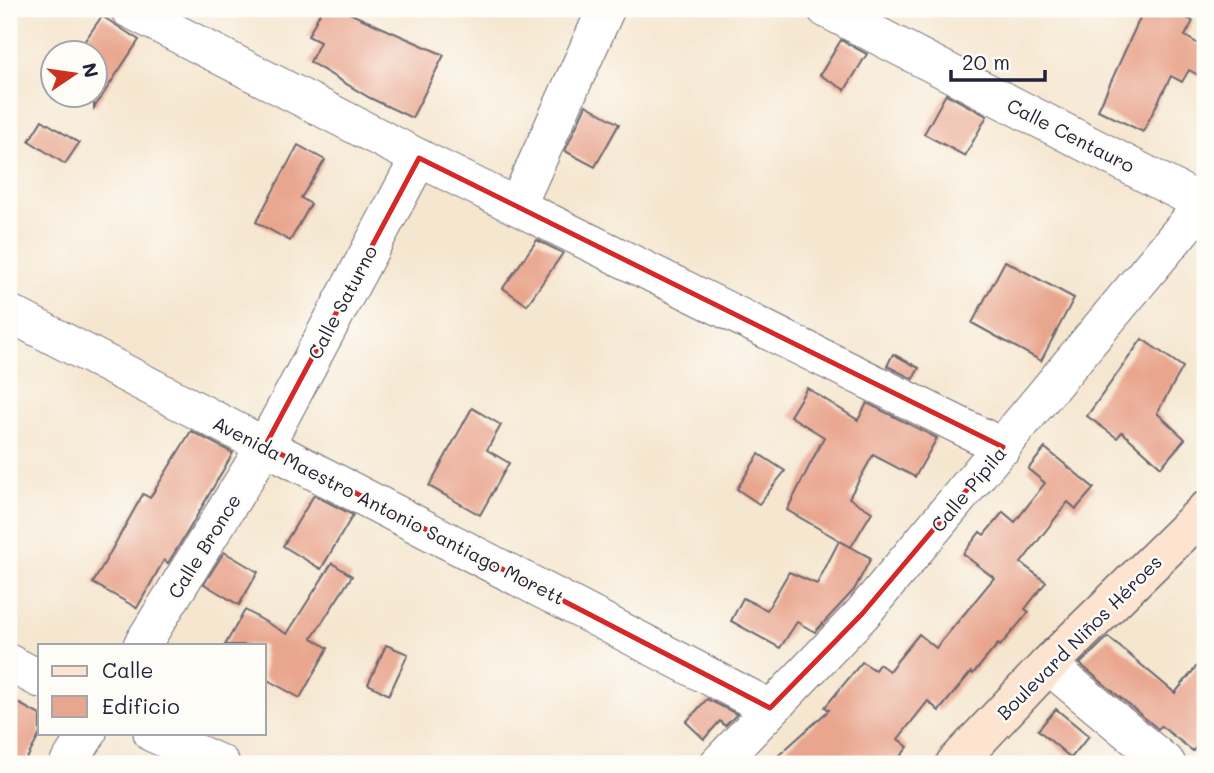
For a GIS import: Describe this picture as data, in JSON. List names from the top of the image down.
{
  "streets": {
    "street": [
      "Calle Centauro",
      "Calle Saturno",
      "Calle Pípila",
      "Avenida Maestro Antonio Santiago Morett",
      "Calle Bronce",
      "Boulevard Niños Héroes"
    ]
  },
  "crossings": [
    ["Calle Centauro", "Calle Pípila"],
    ["Calle Saturno", "Avenida Maestro Antonio Santiago Morett"],
    ["Calle Saturno", "Calle Bronce"],
    ["Calle Pípila", "Avenida Maestro Antonio Santiago Morett"],
    ["Avenida Maestro Antonio Santiago Morett", "Calle Bronce"]
  ],
  "legend": ["Calle", "Edificio"],
  "scale_bar": "20 m",
  "north": "right"
}
